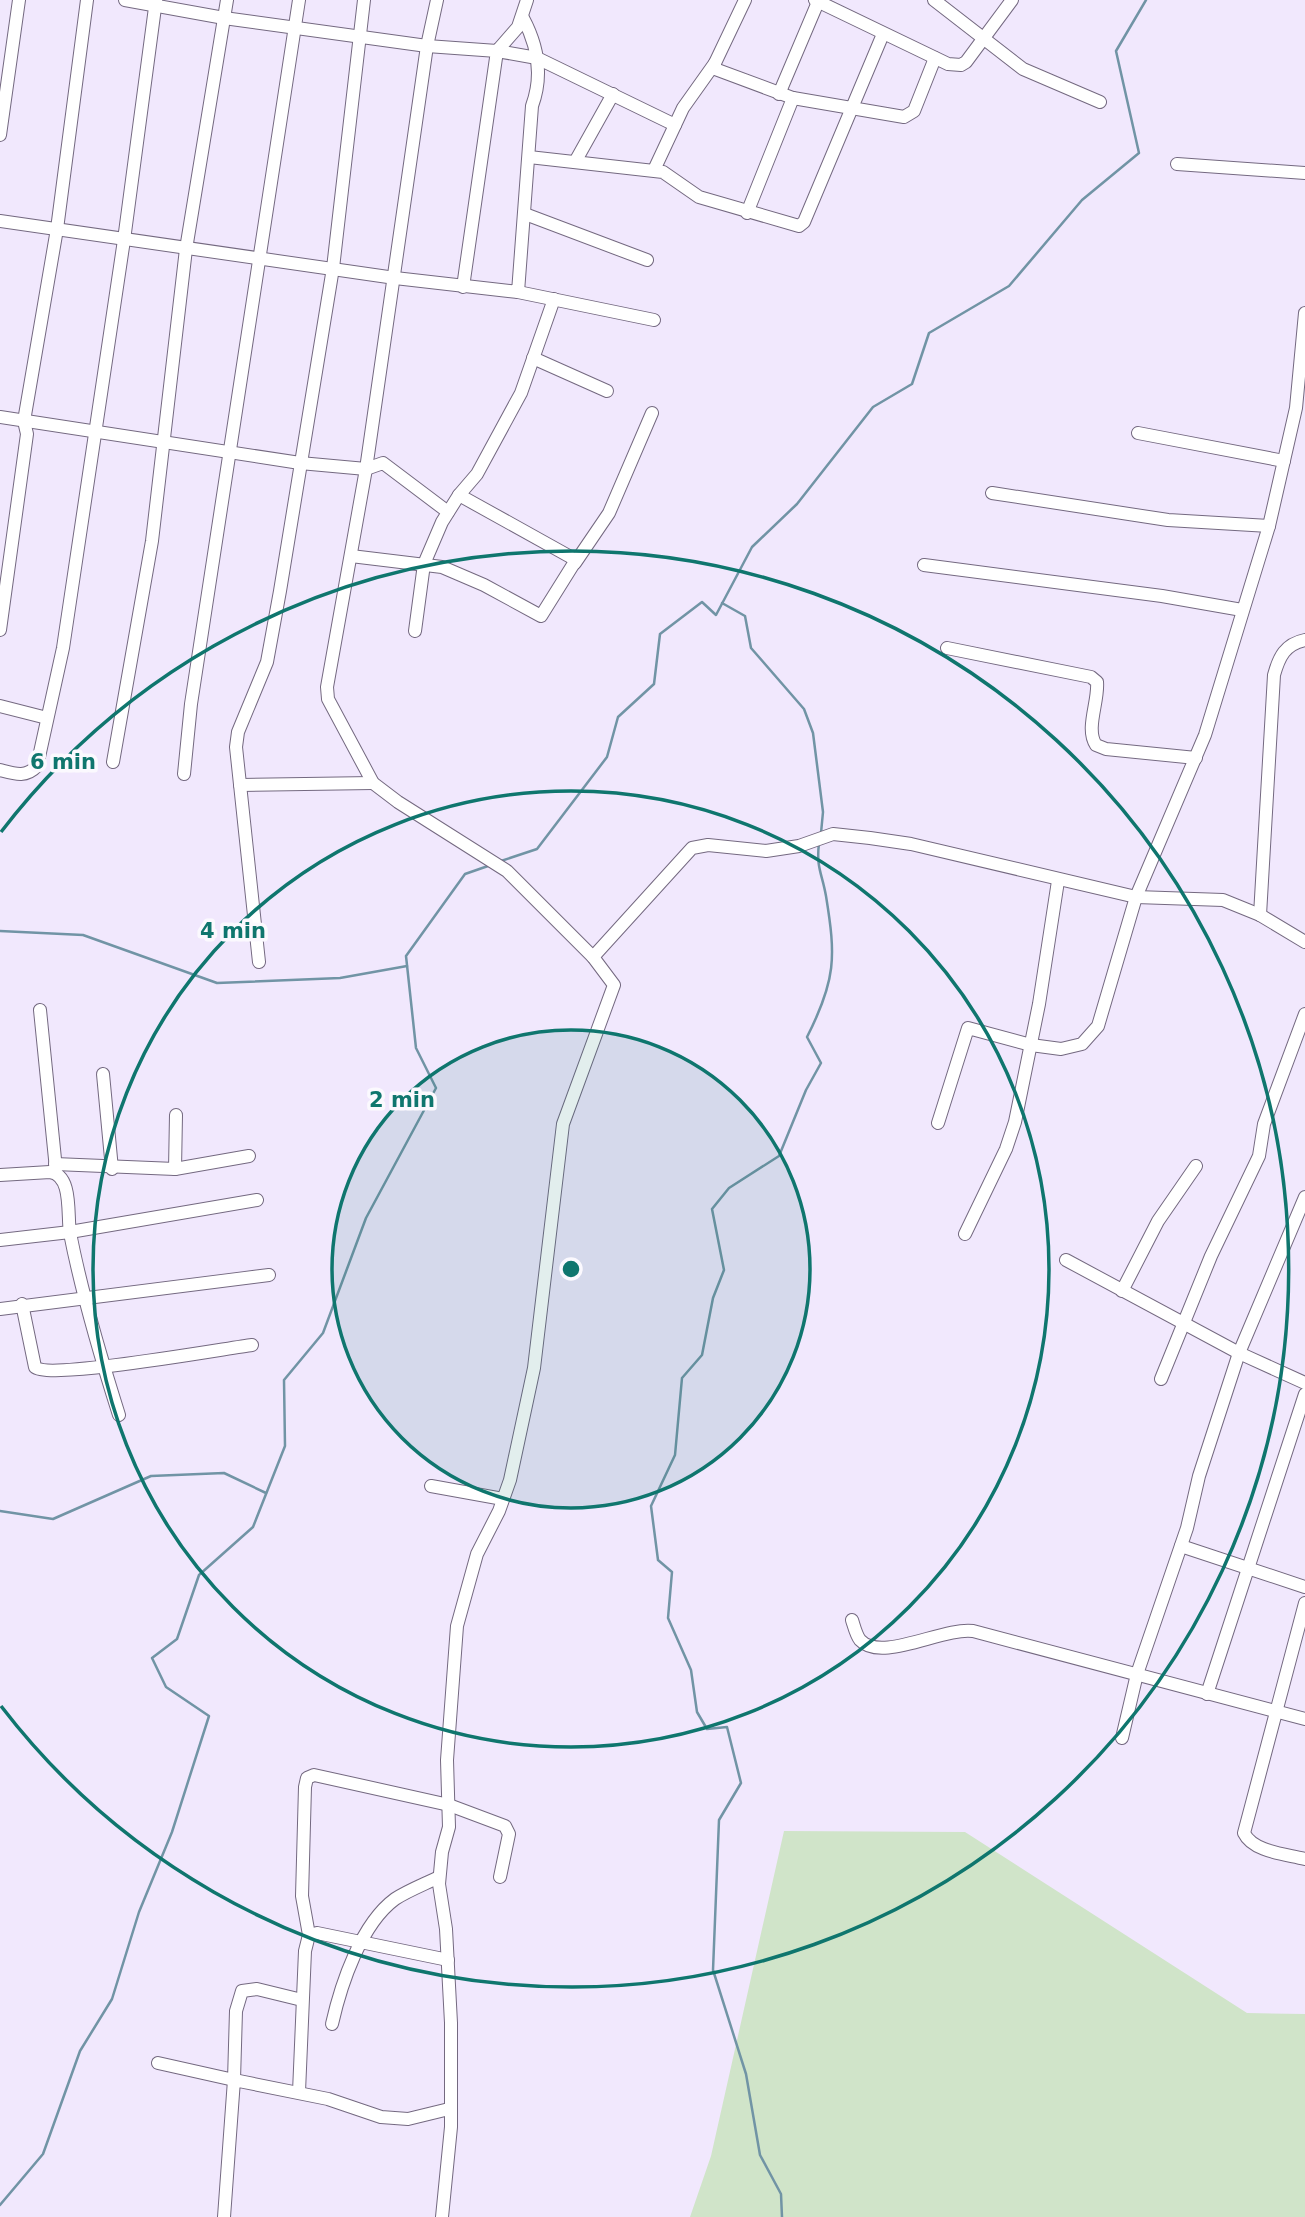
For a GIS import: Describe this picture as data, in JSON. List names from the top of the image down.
{
  "rings": ["6 min", "4 min", "2 min"]
}
